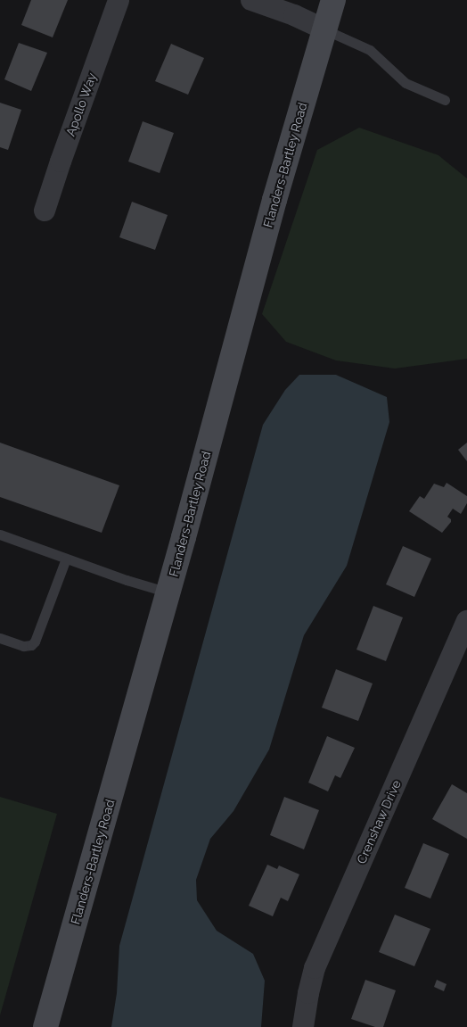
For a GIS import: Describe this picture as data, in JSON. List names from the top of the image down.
{
  "streets": {
    "street": ["Apollo Way", "Flanders-Bartley Road", "Crenshaw Drive"]
  }
}
